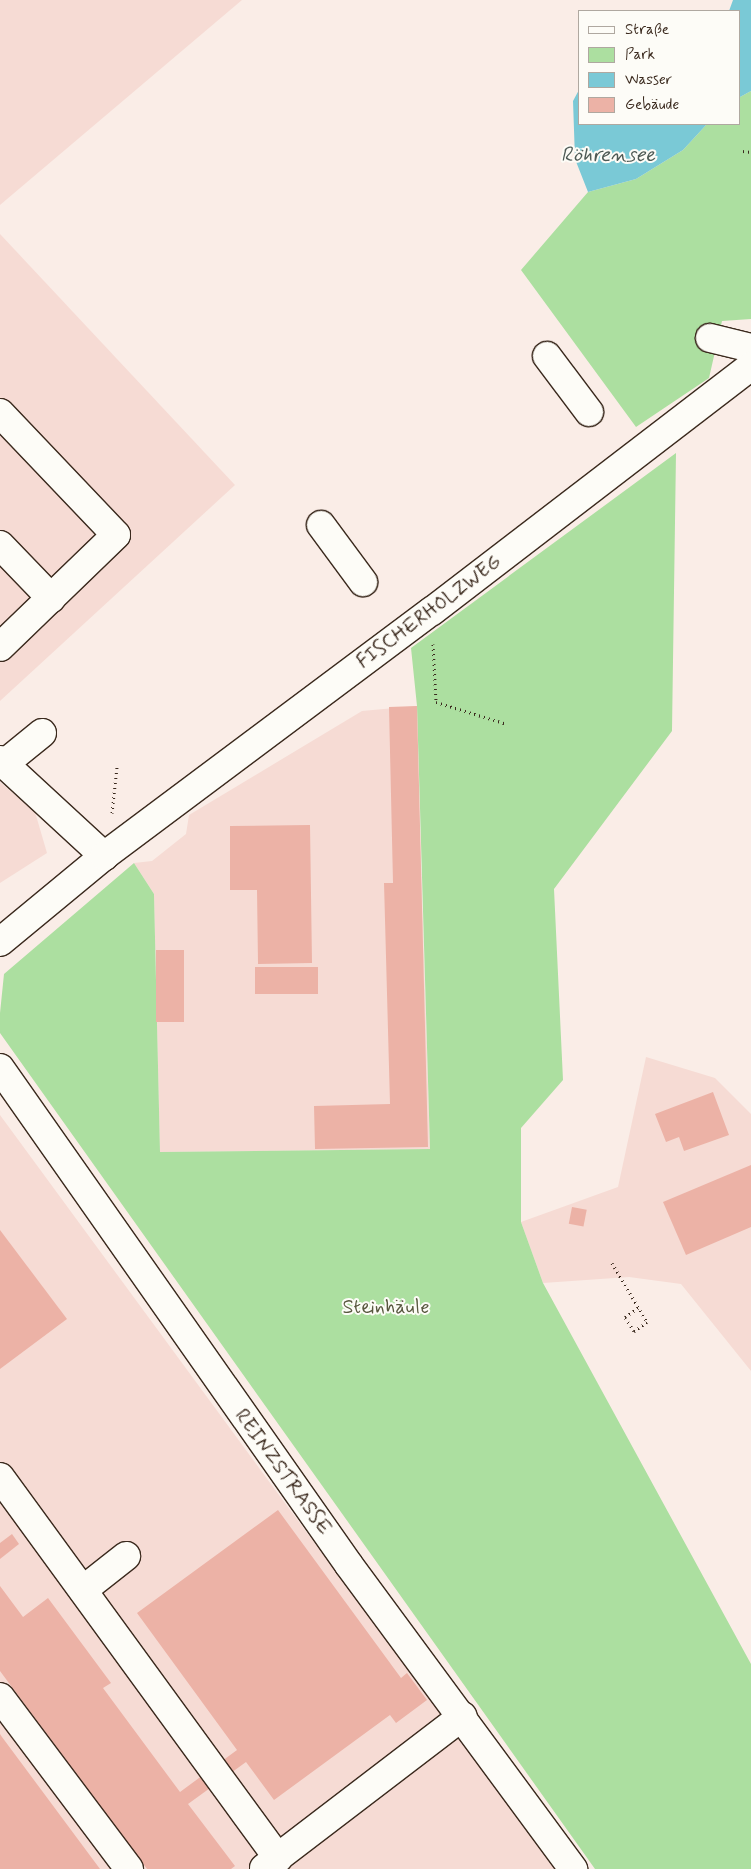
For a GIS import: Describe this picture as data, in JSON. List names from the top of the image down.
{
  "streets": {
    "street": ["FISCHERHOLZWEG", "REINZSTRASSE"]
  },
  "water": ["Röhrensee"],
  "parks": ["Steinhäule"],
  "legend": [
    "Straße",
    "Park",
    "Wasser",
    "Gebäude"
  ]
}
